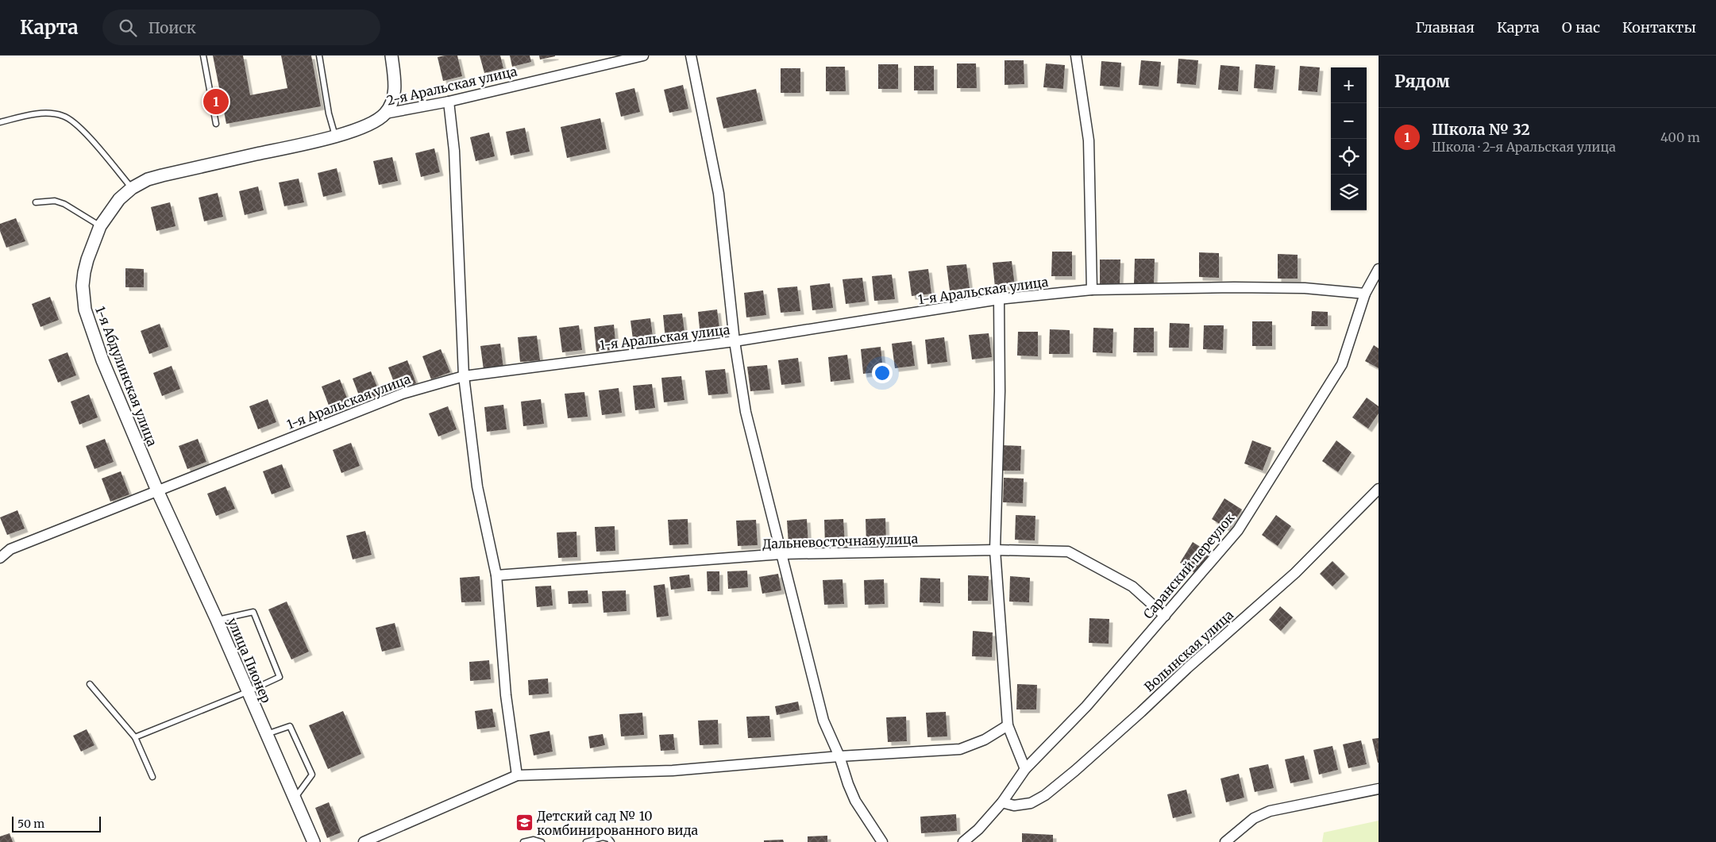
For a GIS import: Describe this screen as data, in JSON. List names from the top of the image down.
{
  "streets": {
    "street": [
      "2-я Аральская улица",
      "1-я Аральская улица",
      "1-я Абдулинская улица",
      "Дальневосточная улица",
      "Саранский переулок",
      "Волынская улица",
      "улица Пионер"
    ]
  },
  "crossings": [
    ["2-я Аральская улица", "1-я Абдулинская улица"],
    ["1-я Аральская улица", "1-я Абдулинская улица"],
    ["1-я Аральская улица", "Саранский переулок"],
    ["1-я Аральская улица", "улица Пионер"],
    ["1-я Абдулинская улица", "улица Пионер"],
    ["Дальневосточная улица", "Саранский переулок"],
    ["Саранский переулок", "Волынская улица"]
  ],
  "places": {
    "school or university": ["Детский сад № 10 комбинированного вида"]
  },
  "scale_bar": "50 m",
  "page": {
    "header": "Карта",
    "search": "Поиск",
    "nav": [
      "Главная",
      "Карта",
      "О нас",
      "Контакты"
    ],
    "heading": "Рядом",
    "map_buttons": ["+", "−"],
    "pins": "1",
    "list": [
      {
        "mark": "1",
        "name": "Школа № 32",
        "note": "Школа · 2-я Аральская улица",
        "value": "400 m"
      }
    ],
    "scale": "50 m"
  }
}
